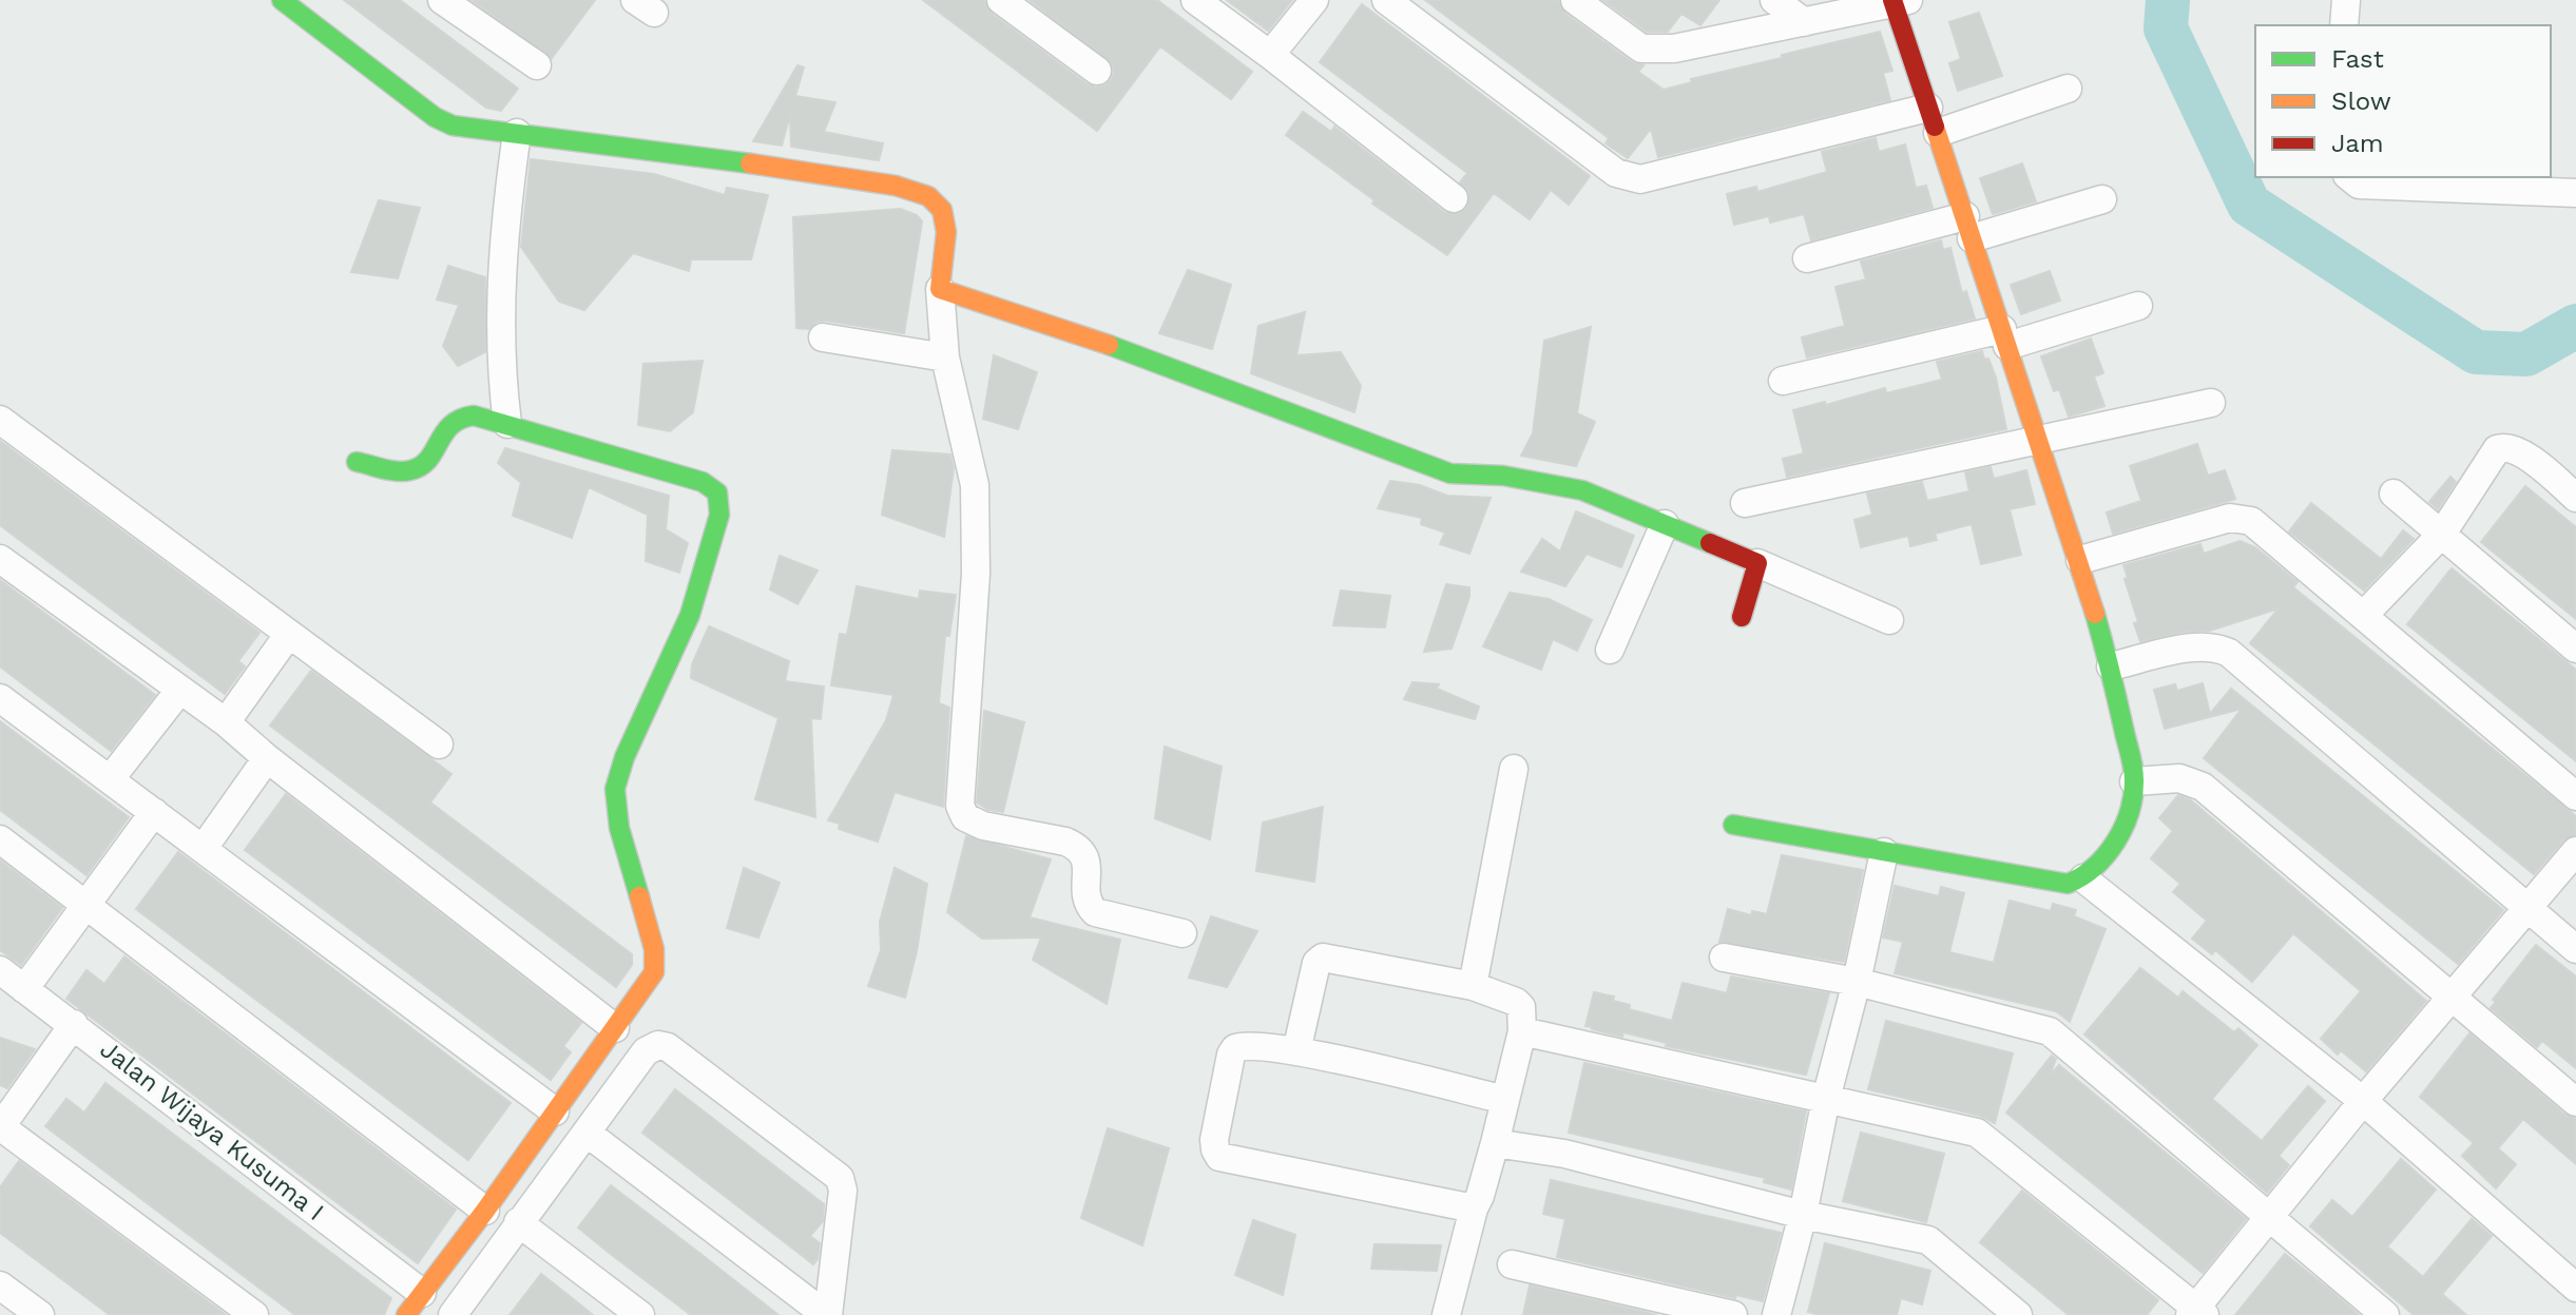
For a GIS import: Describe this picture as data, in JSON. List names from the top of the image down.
{
  "streets": {
    "street": ["Jalan Wijaya Kusuma I"]
  },
  "legend": ["Fast", "Slow", "Jam"]
}
